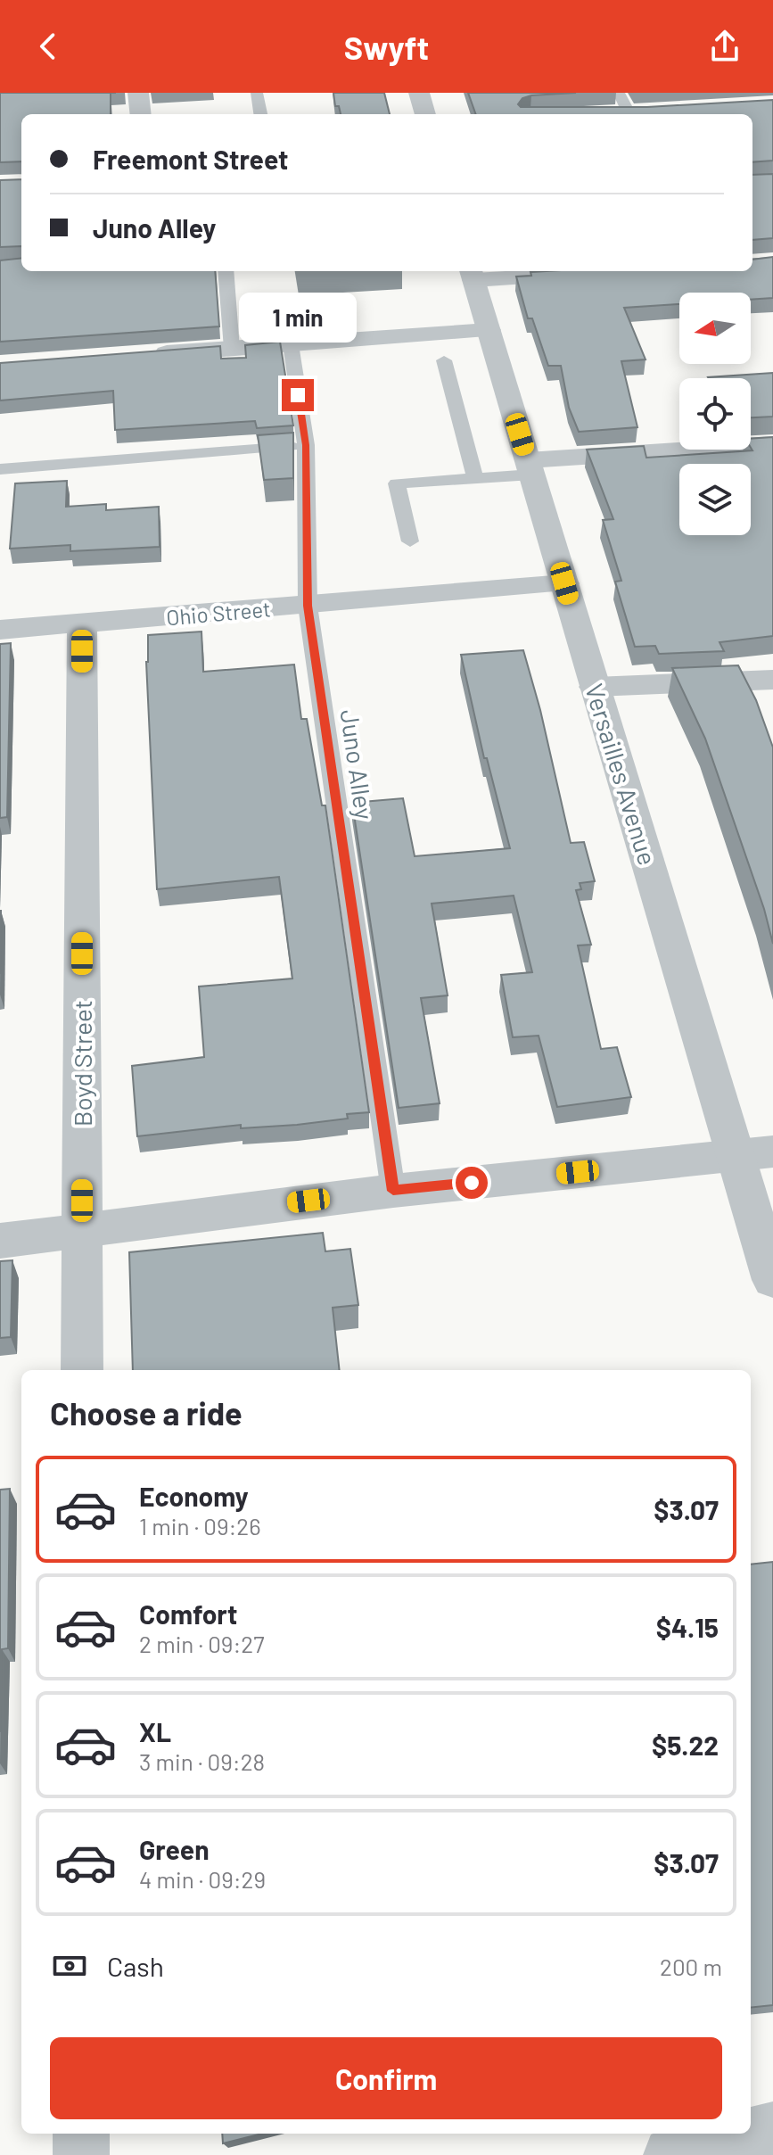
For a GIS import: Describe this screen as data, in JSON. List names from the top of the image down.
{
  "streets": {
    "street": ["Ohio Street", "Versailles Avenue", "Boyd Street"],
    "lane": ["Juno Alley"]
  },
  "crossings": [
    ["Ohio Street", "Juno Alley"],
    ["Ohio Street", "Versailles Avenue"],
    ["Ohio Street", "Boyd Street"]
  ],
  "north": "left",
  "page": {
    "header": "Swyft",
    "banner": ["Freemont Street", "Juno Alley"],
    "bubble": "1 min",
    "heading": "Choose a ride",
    "list": [
      {
        "name": "Economy",
        "note": "1 min · 09:26",
        "value": "$3.07"
      },
      {
        "name": "Comfort",
        "note": "2 min · 09:27",
        "value": "$4.15"
      },
      {
        "name": "XL",
        "note": "3 min · 09:28",
        "value": "$5.22"
      },
      {
        "name": "Green",
        "note": "4 min · 09:29",
        "value": "$3.07"
      }
    ],
    "pay": ["Cash", "200 m"],
    "buttons": "Confirm"
  }
}
